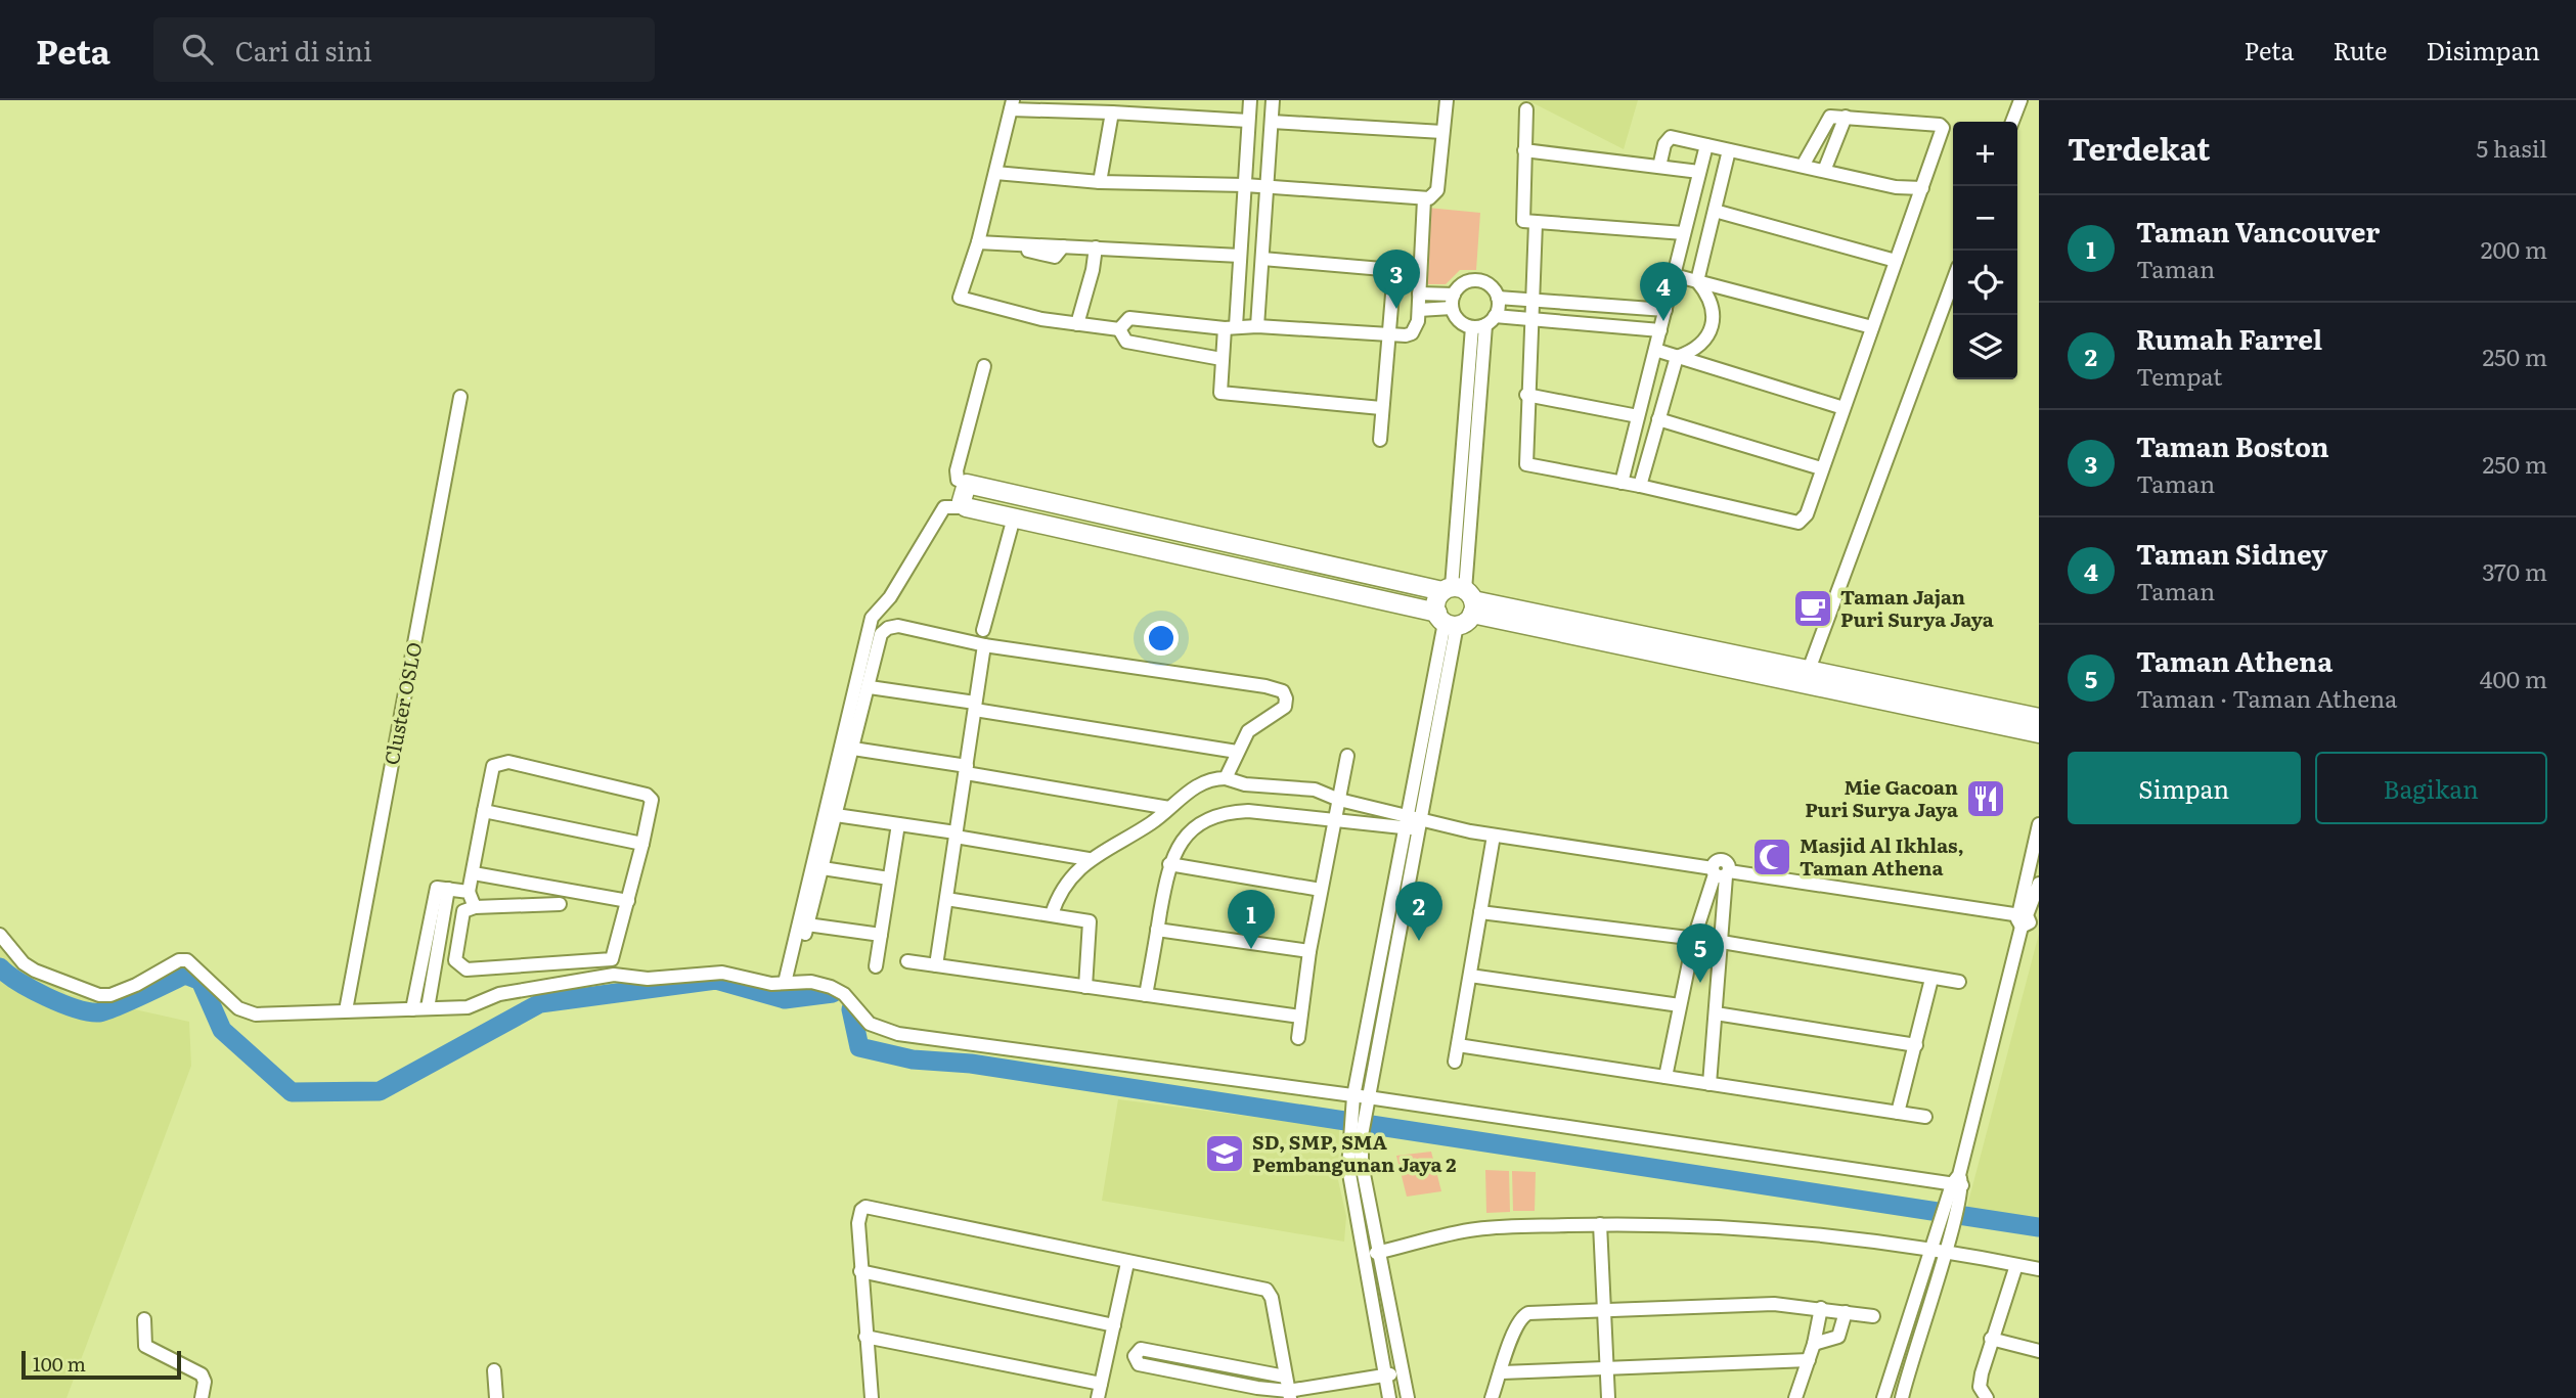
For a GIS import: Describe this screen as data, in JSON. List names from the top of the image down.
{
  "streets": {
    "street": ["Cluster OSLO"]
  },
  "places": {
    "cafe": ["Taman Jajan Puri Surya Jaya"],
    "restaurant": ["Mie Gacoan Puri Surya Jaya"],
    "mosque": ["Masjid Al Ikhlas, Taman Athena"],
    "school or university": ["SD, SMP, SMA Pembangunan Jaya 2"]
  },
  "scale_bar": "100 m",
  "page": {
    "header": "Peta",
    "search": "Cari di sini",
    "nav": ["Peta", "Rute", "Disimpan"],
    "heading": ["Terdekat", "5 hasil"],
    "map_buttons": ["+", "−"],
    "list": [
      {
        "mark": "1",
        "name": "Taman Vancouver",
        "note": "Taman",
        "value": "200 m"
      },
      {
        "mark": "2",
        "name": "Rumah Farrel",
        "note": "Tempat",
        "value": "250 m"
      },
      {
        "mark": "3",
        "name": "Taman Boston",
        "note": "Taman",
        "value": "250 m"
      },
      {
        "mark": "4",
        "name": "Taman Sidney",
        "note": "Taman",
        "value": "370 m"
      },
      {
        "mark": "5",
        "name": "Taman Athena",
        "note": "Taman · Taman Athena",
        "value": "400 m"
      }
    ],
    "pins": [
      "3",
      "4",
      "2",
      "1",
      "5"
    ],
    "buttons": ["Simpan", "Bagikan"],
    "scale": "100 m"
  }
}
